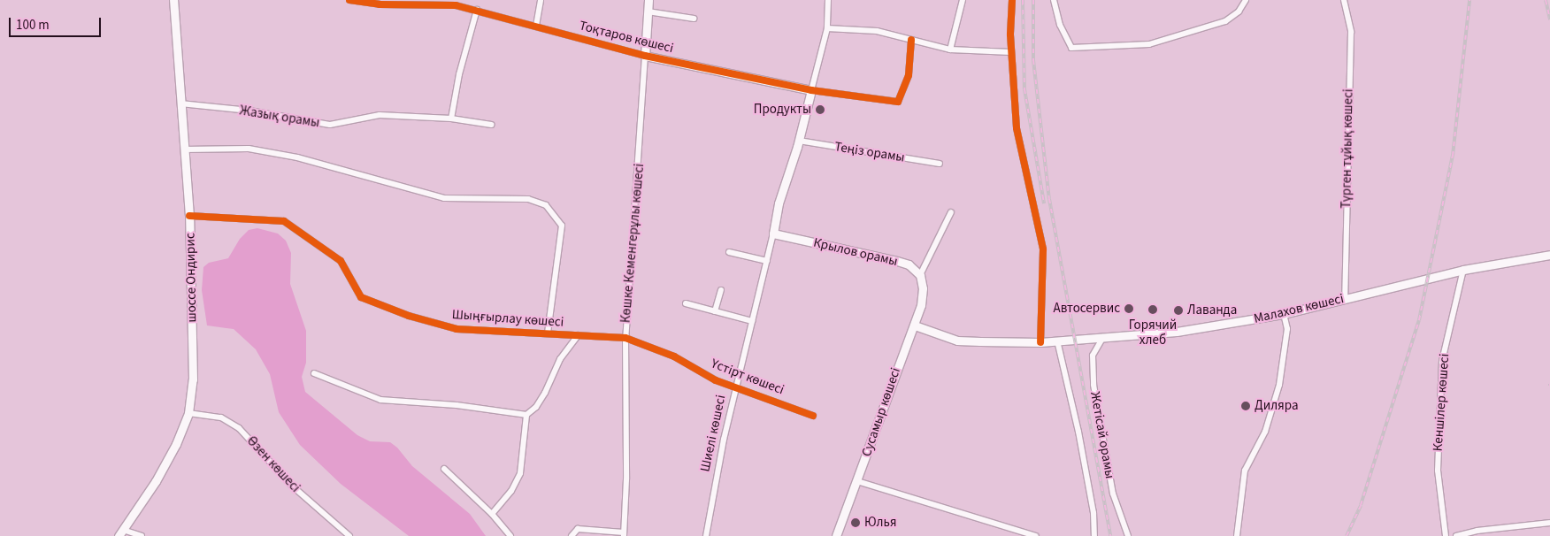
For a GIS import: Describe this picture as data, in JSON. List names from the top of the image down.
{
  "streets": {
    "main road": [
      "Тоқтаров көшесі",
      "Крылов орамы",
      "шоссе Ондирис",
      "Малахов көшесі",
      "Сусамыр көшесі",
      "Шиелі көшесі"
    ],
    "street": [
      "Жазық орамы",
      "Түрген тұйық көшесі",
      "Теңіз орамы",
      "Көшке Кеменгерұлы көшесі",
      "Шыңғырлау көшесі",
      "Үстірт көшесі",
      "Кеншілер көшесі",
      "Жетісай орамы",
      "Өзен көшесі"
    ]
  },
  "crossings": [
    ["Тоқтаров көшесі", "Көшке Кеменгерұлы көшесі"],
    ["Тоқтаров көшесі", "Шиелі көшесі"],
    ["Жазық орамы", "шоссе Ондирис"],
    ["Түрген тұйық көшесі", "Малахов көшесі"],
    ["Теңіз орамы", "Шиелі көшесі"],
    ["Көшке Кеменгерұлы көшесі", "Шыңғырлау көшесі"],
    ["Көшке Кеменгерұлы көшесі", "Үстірт көшесі"],
    ["Крылов орамы", "Сусамыр көшесі"],
    ["Крылов орамы", "Шиелі көшесі"],
    ["шоссе Ондирис", "Шыңғырлау көшесі"],
    ["шоссе Ондирис", "Өзен көшесі"],
    ["Малахов көшесі", "Кеншілер көшесі"],
    ["Малахов көшесі", "Сусамыр көшесі"],
    ["Малахов көшесі", "Жетісай орамы"],
    ["Шыңғырлау көшесі", "Үстірт көшесі"],
    ["Үстірт көшесі", "Шиелі көшесі"]
  ],
  "places": [
    "Продукты",
    "Автосервис",
    "Горячий хлеб",
    "Лаванда",
    "Диляра",
    "Юлья"
  ],
  "scale_bar": "100 m"
}
